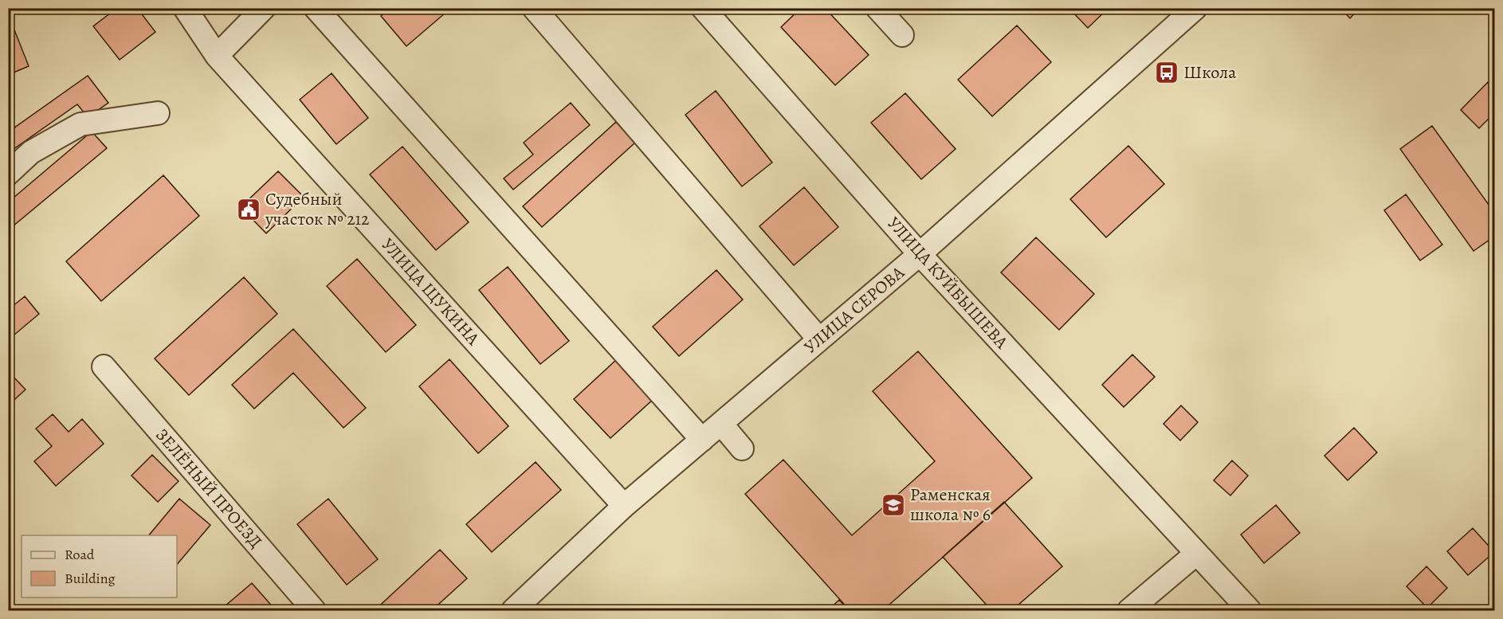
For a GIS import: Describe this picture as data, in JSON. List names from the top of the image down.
{
  "streets": {
    "street": [
      "УЛИЦА КУЙБЫШЕВА",
      "УЛИЦА ЩУКИНА",
      "УЛИЦА СЕРОВА",
      "ЗЕЛЁНЫЙ ПРОЕЗД"
    ]
  },
  "crossings": [
    ["УЛИЦА КУЙБЫШЕВА", "УЛИЦА СЕРОВА"],
    ["УЛИЦА ЩУКИНА", "УЛИЦА СЕРОВА"]
  ],
  "places": {
    "bus stop": ["Школа"],
    "public building": ["Судебный участок № 212"],
    "school or university": ["Раменская школа № 6"]
  },
  "legend": ["Road", "Building"]
}
